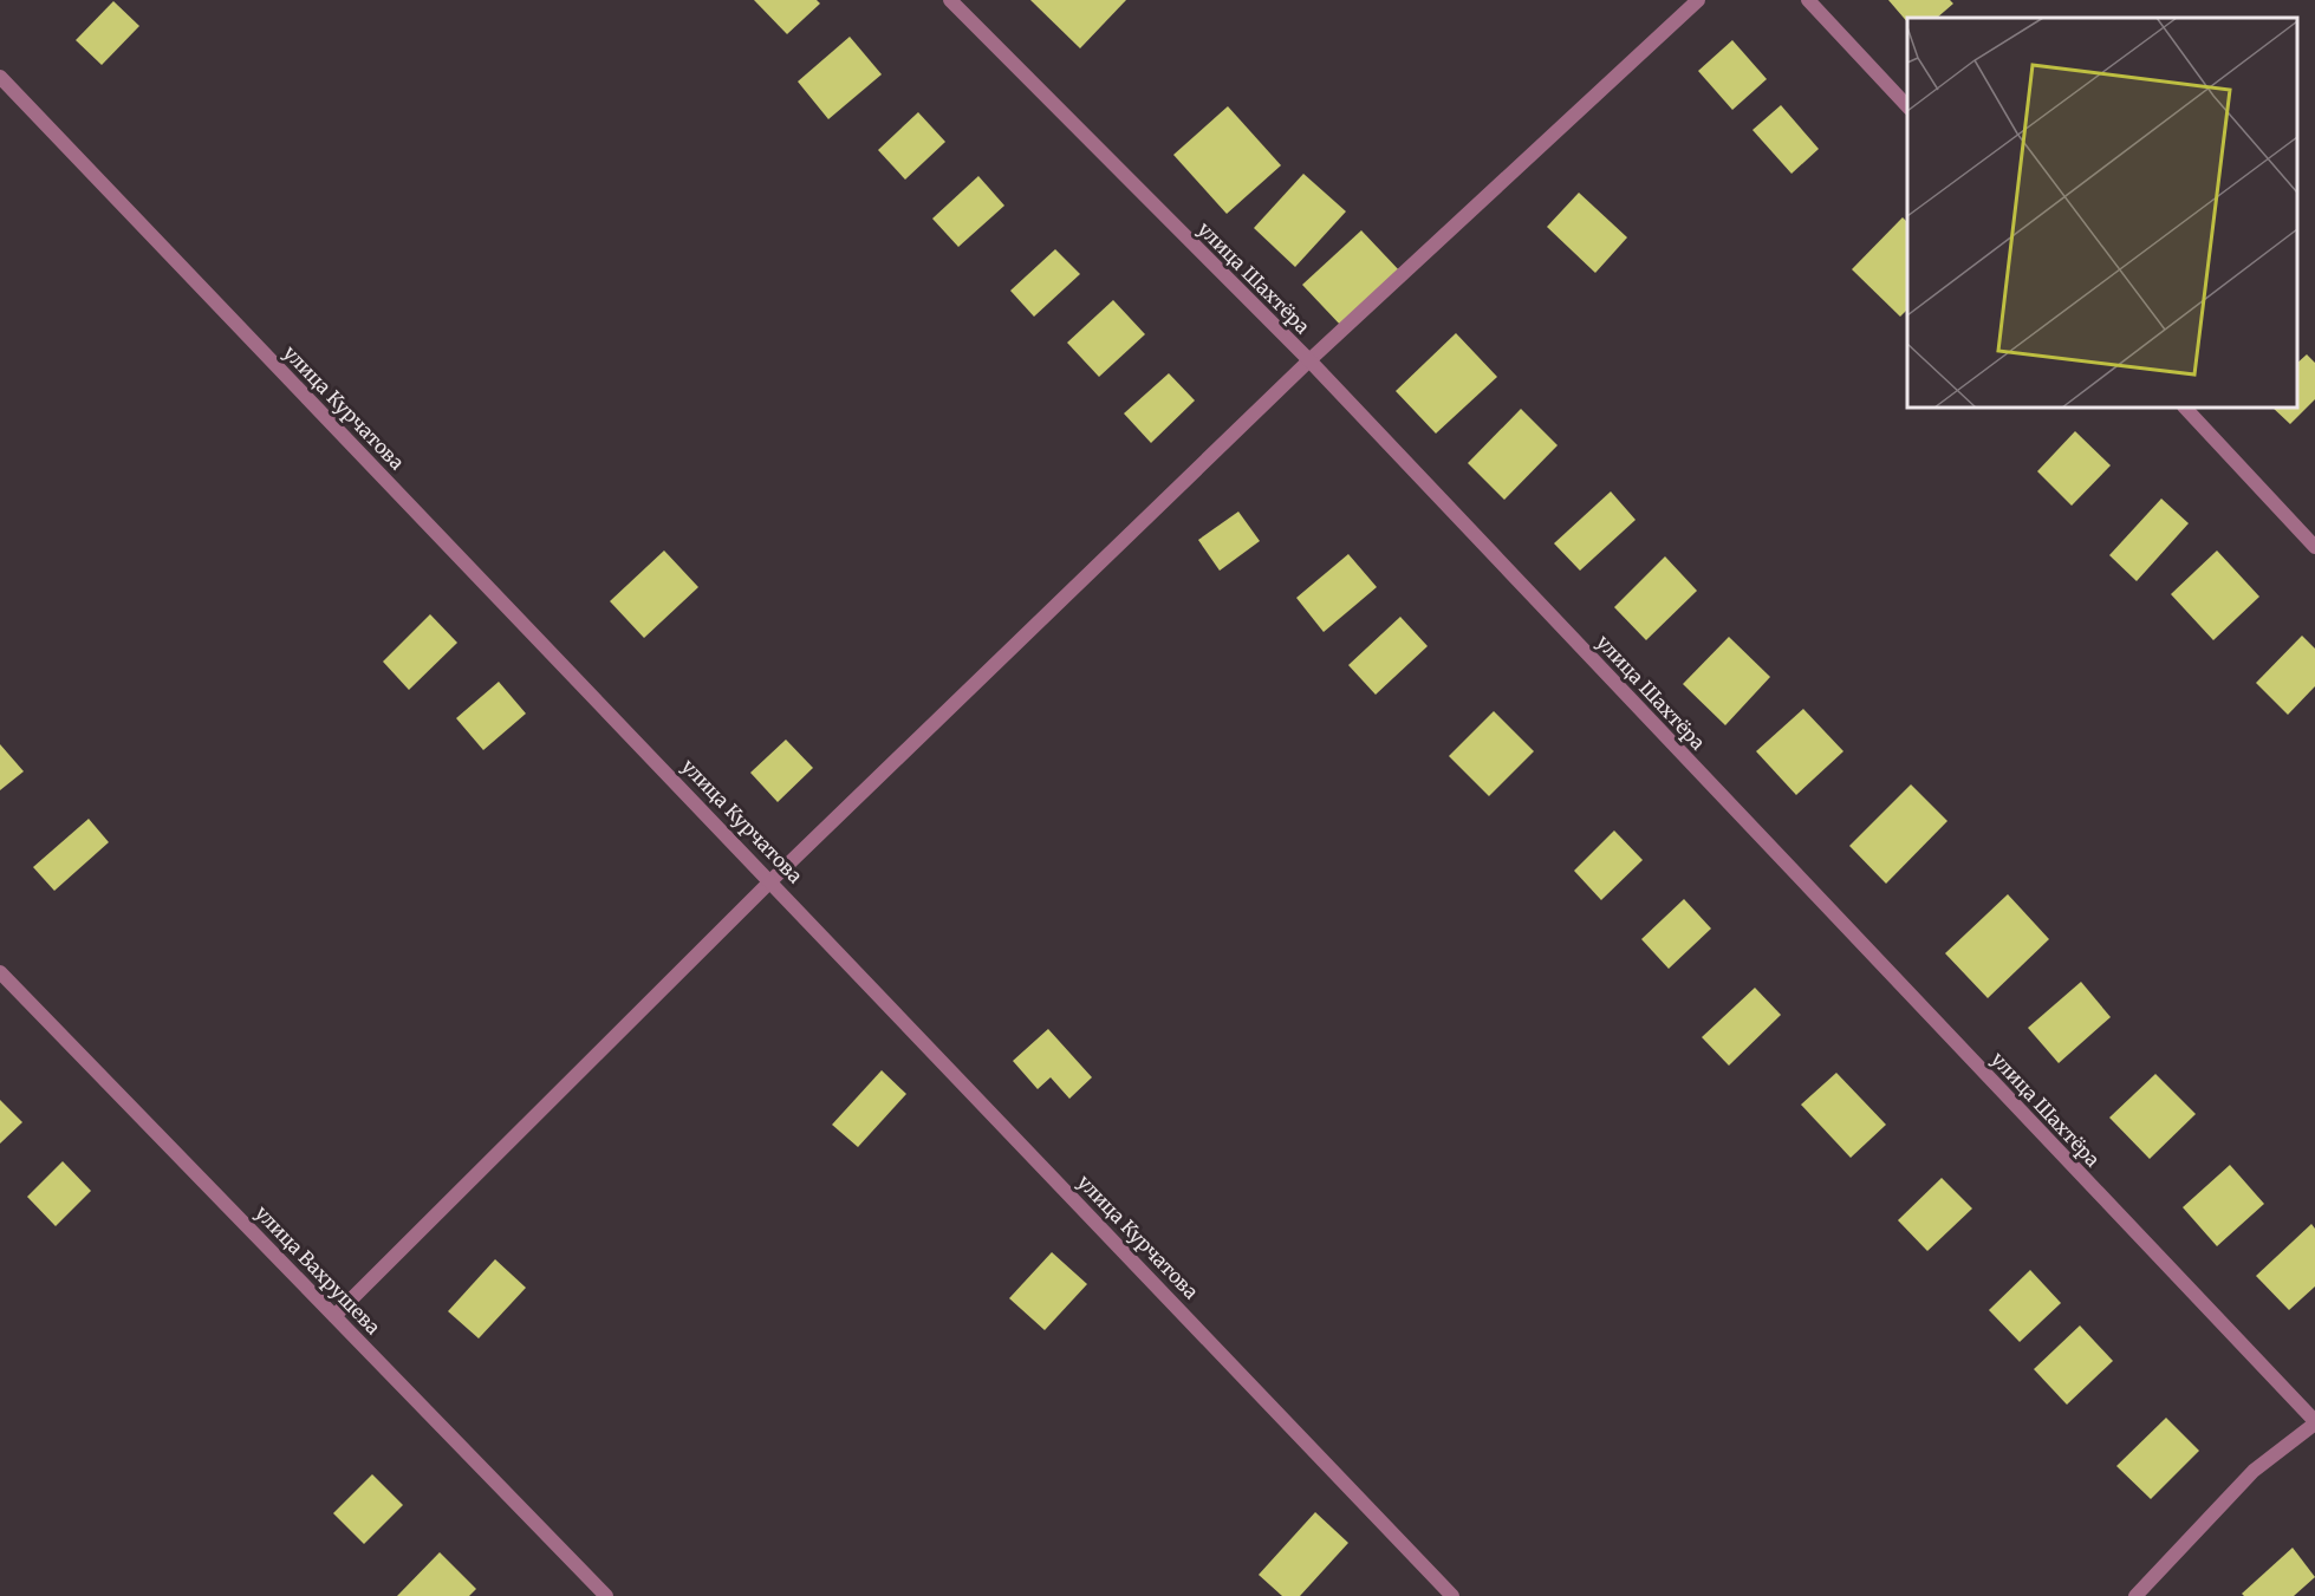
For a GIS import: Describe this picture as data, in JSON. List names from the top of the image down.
{
  "streets": {
    "street": ["улица Шахтёра", "улица Курчатова", "улица Вахрушева"]
  }
}
